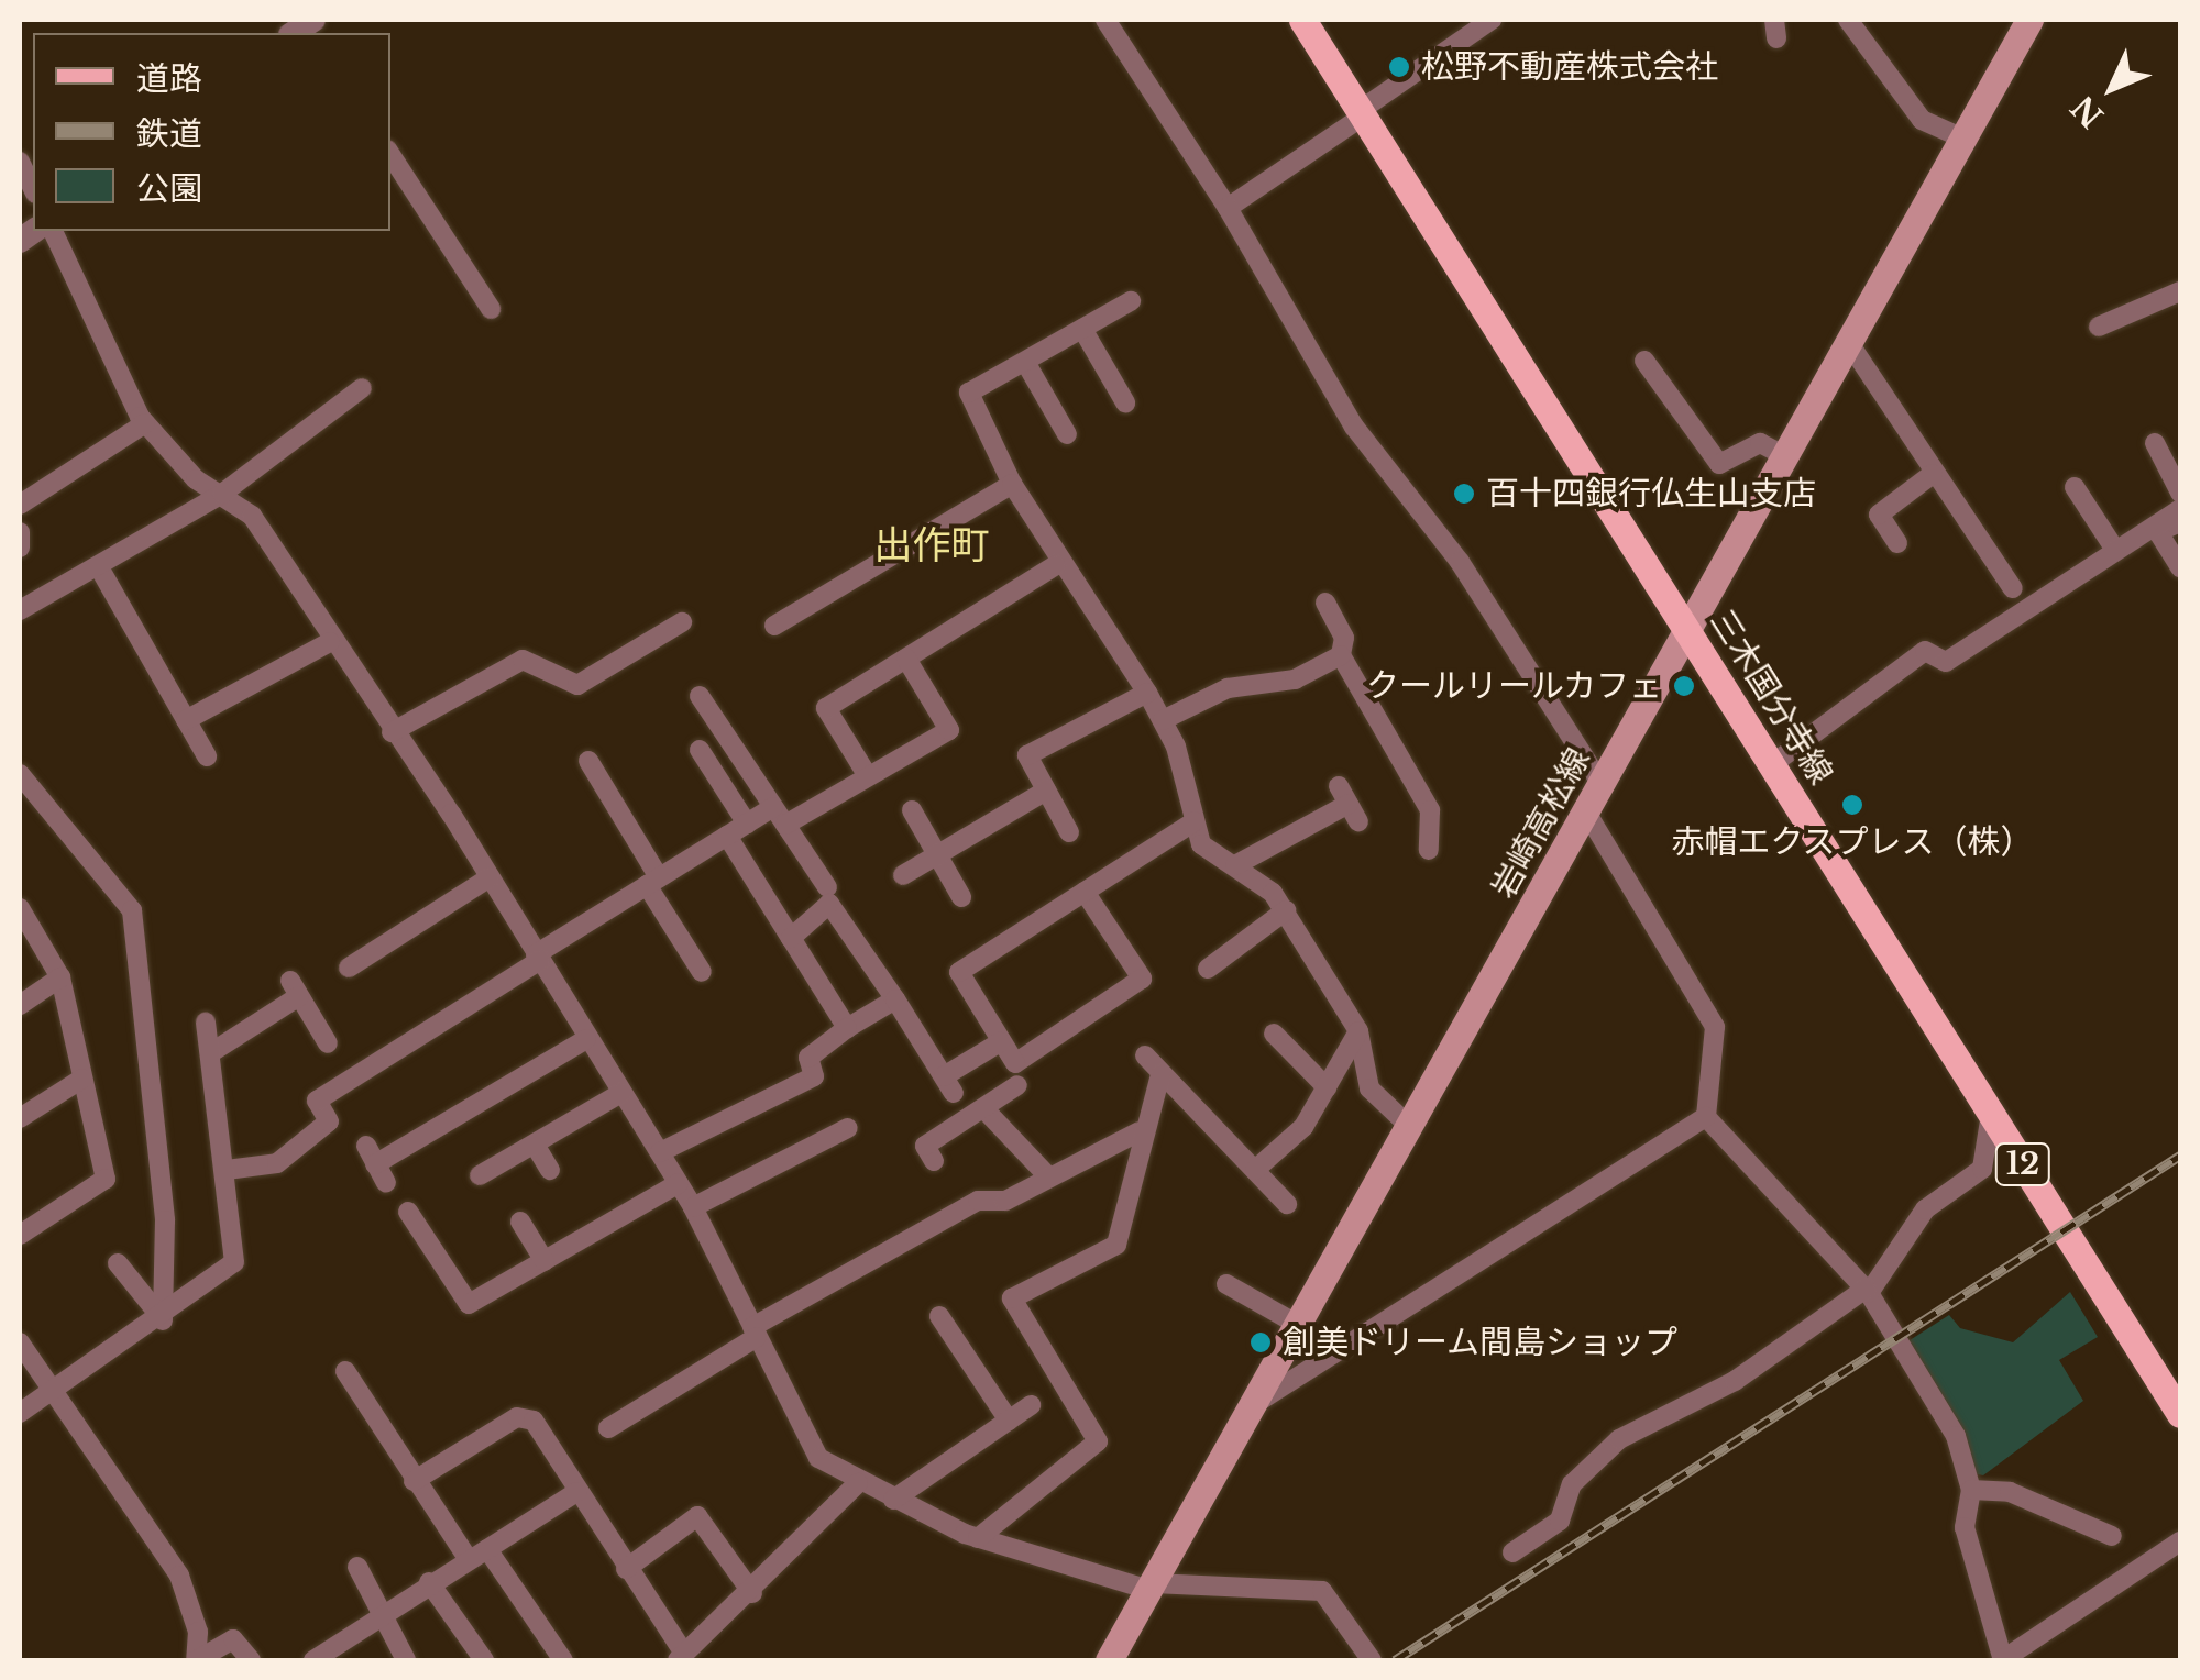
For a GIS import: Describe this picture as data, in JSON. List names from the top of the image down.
{
  "streets": {
    "main road": ["三木国分寺線", "岩崎高松線", "12"]
  },
  "crossings": [
    ["三木国分寺線", "岩崎高松線"]
  ],
  "districts": ["出作町"],
  "places": [
    "松野不動産株式会社",
    "百十四銀行仏生山支店",
    "クールリールカフェ",
    "赤帽エクスプレス（株）",
    "創美ドリーム間島ショップ"
  ],
  "legend": ["道路", "鉄道", "公園"],
  "north": "bottom left"
}
